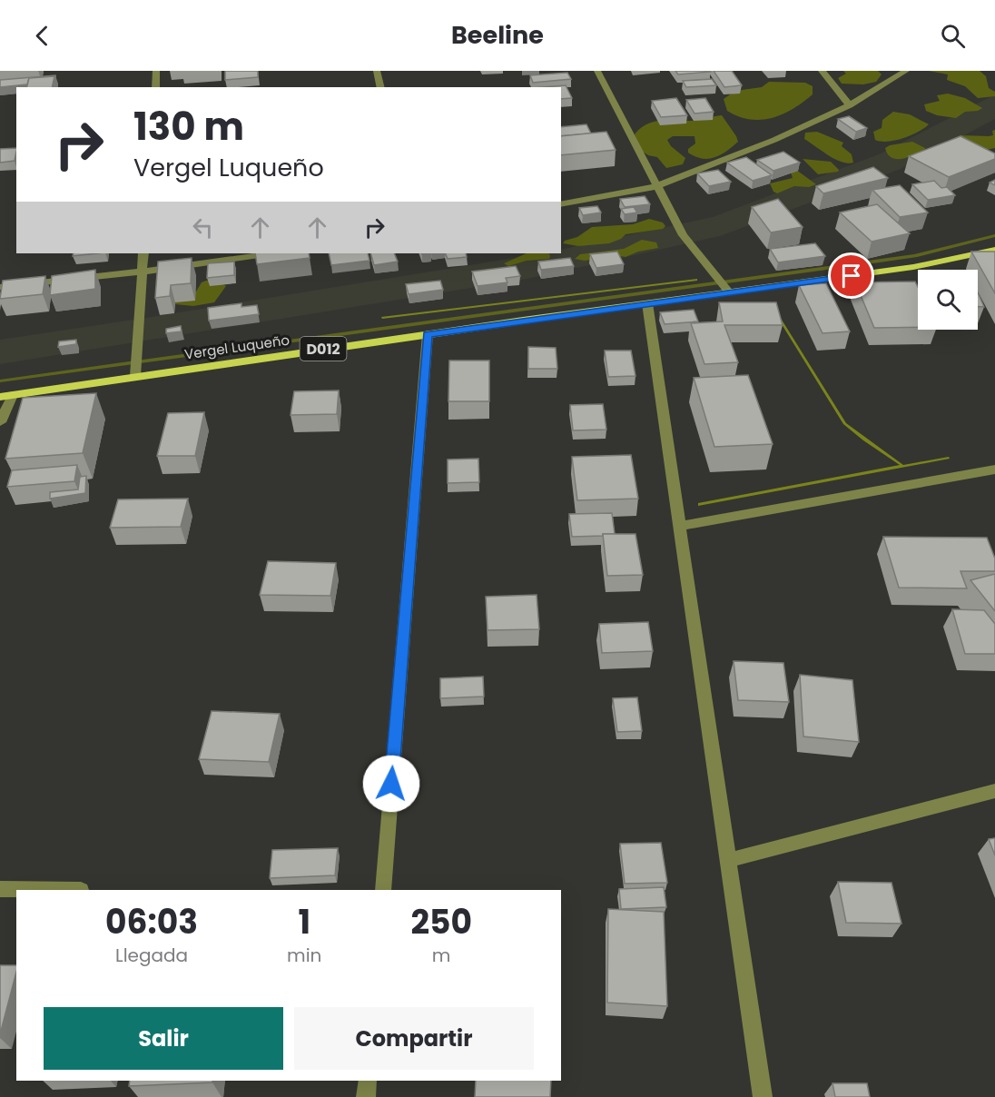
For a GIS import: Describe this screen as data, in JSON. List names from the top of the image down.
{
  "streets": {
    "main road": ["Vergel Luqueño", "D012"]
  },
  "page": {
    "header": "Beeline",
    "turn": ["130 m", "Vergel Luqueño"],
    "eta": [
      "06:03",
      "Llegada",
      "1",
      "min",
      "250",
      "m"
    ],
    "buttons": ["Salir", "Compartir"]
  }
}
